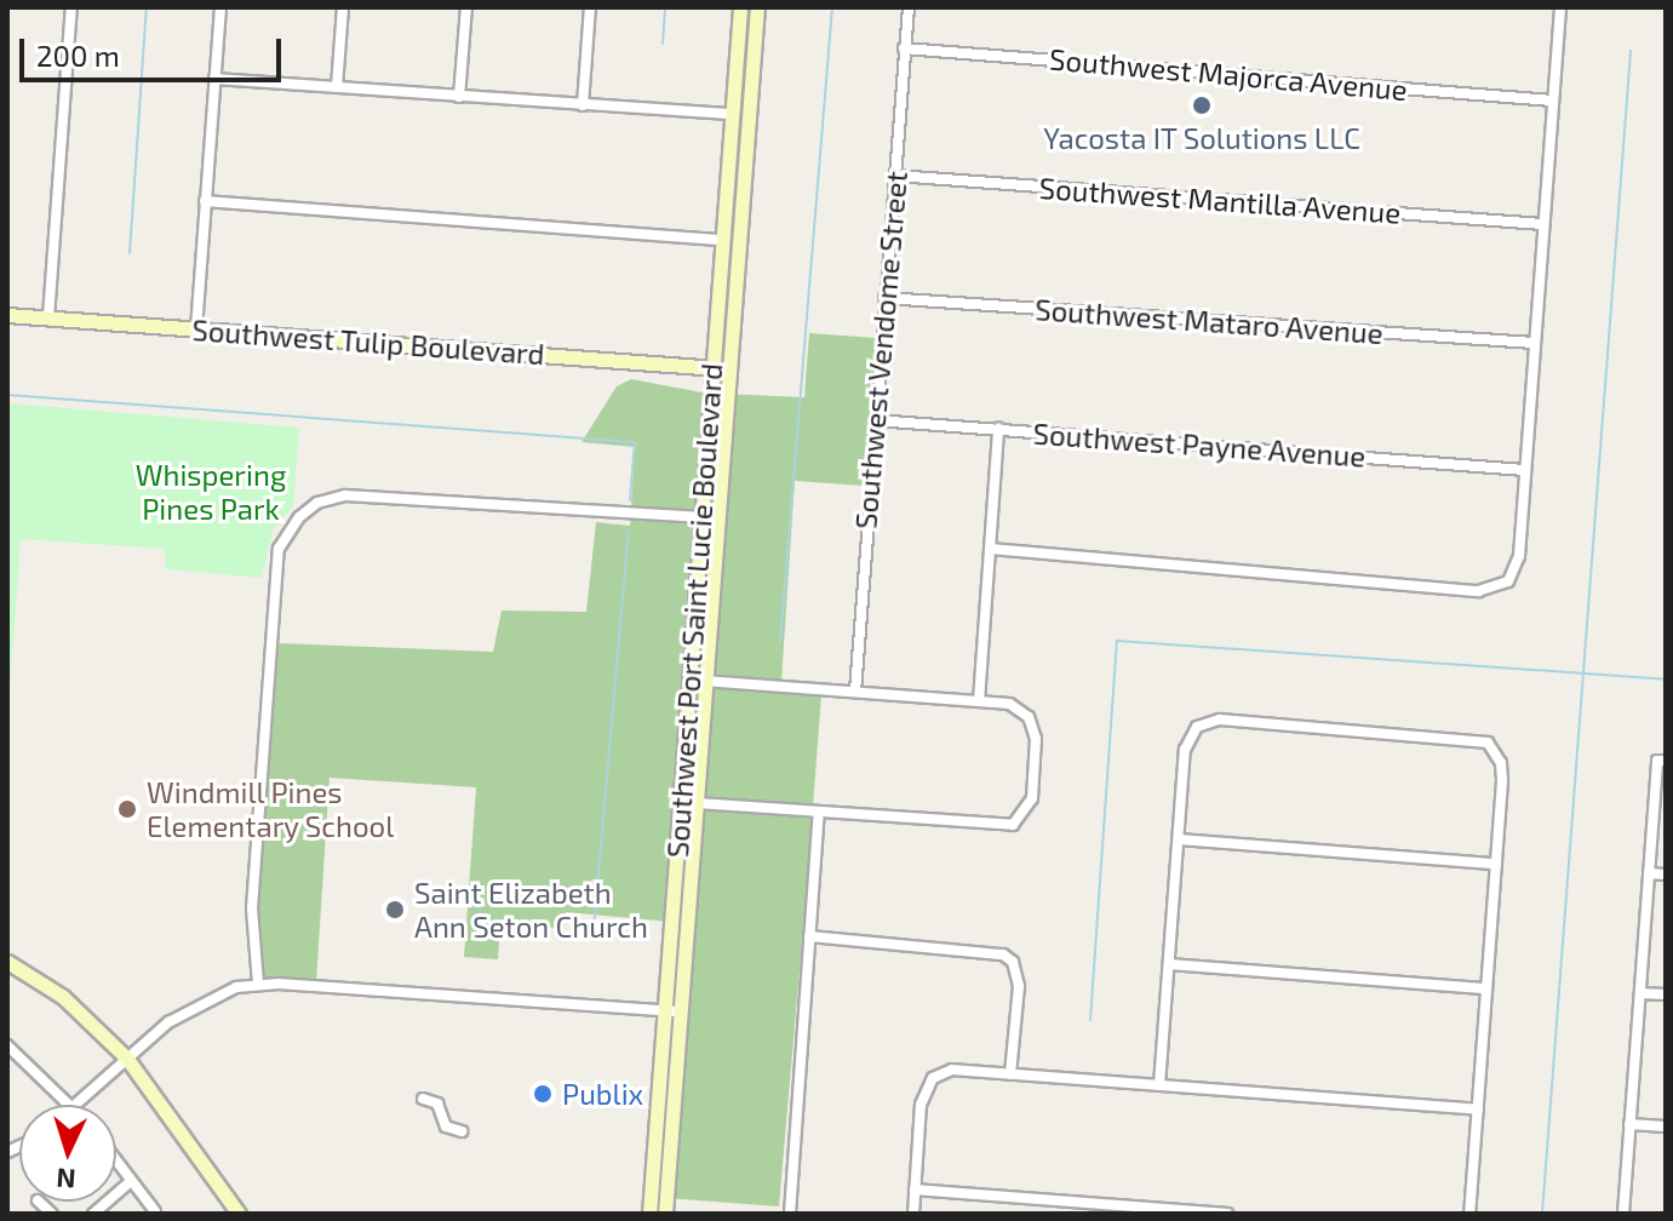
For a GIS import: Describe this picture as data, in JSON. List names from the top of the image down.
{
  "streets": {
    "main road": ["Southwest Tulip Boulevard", "Southwest Port Saint Lucie Boulevard"],
    "street": [
      "Southwest Majorca Avenue",
      "Southwest Mantilla Avenue",
      "Southwest Mataro Avenue",
      "Southwest Vendome Street",
      "Southwest Payne Avenue"
    ]
  },
  "crossings": [
    ["Southwest Majorca Avenue", "Southwest Vendome Street"],
    ["Southwest Mantilla Avenue", "Southwest Vendome Street"],
    ["Southwest Mataro Avenue", "Southwest Vendome Street"],
    ["Southwest Tulip Boulevard", "Southwest Port Saint Lucie Boulevard"],
    ["Southwest Vendome Street", "Southwest Payne Avenue"]
  ],
  "parks": ["Whispering Pines Park"],
  "places": [
    "Yacosta IT Solutions LLC",
    "Windmill Pines Elementary School",
    "Saint Elizabeth Ann Seton Church",
    "Publix"
  ],
  "scale_bar": "200 m",
  "north": "bottom"
}
